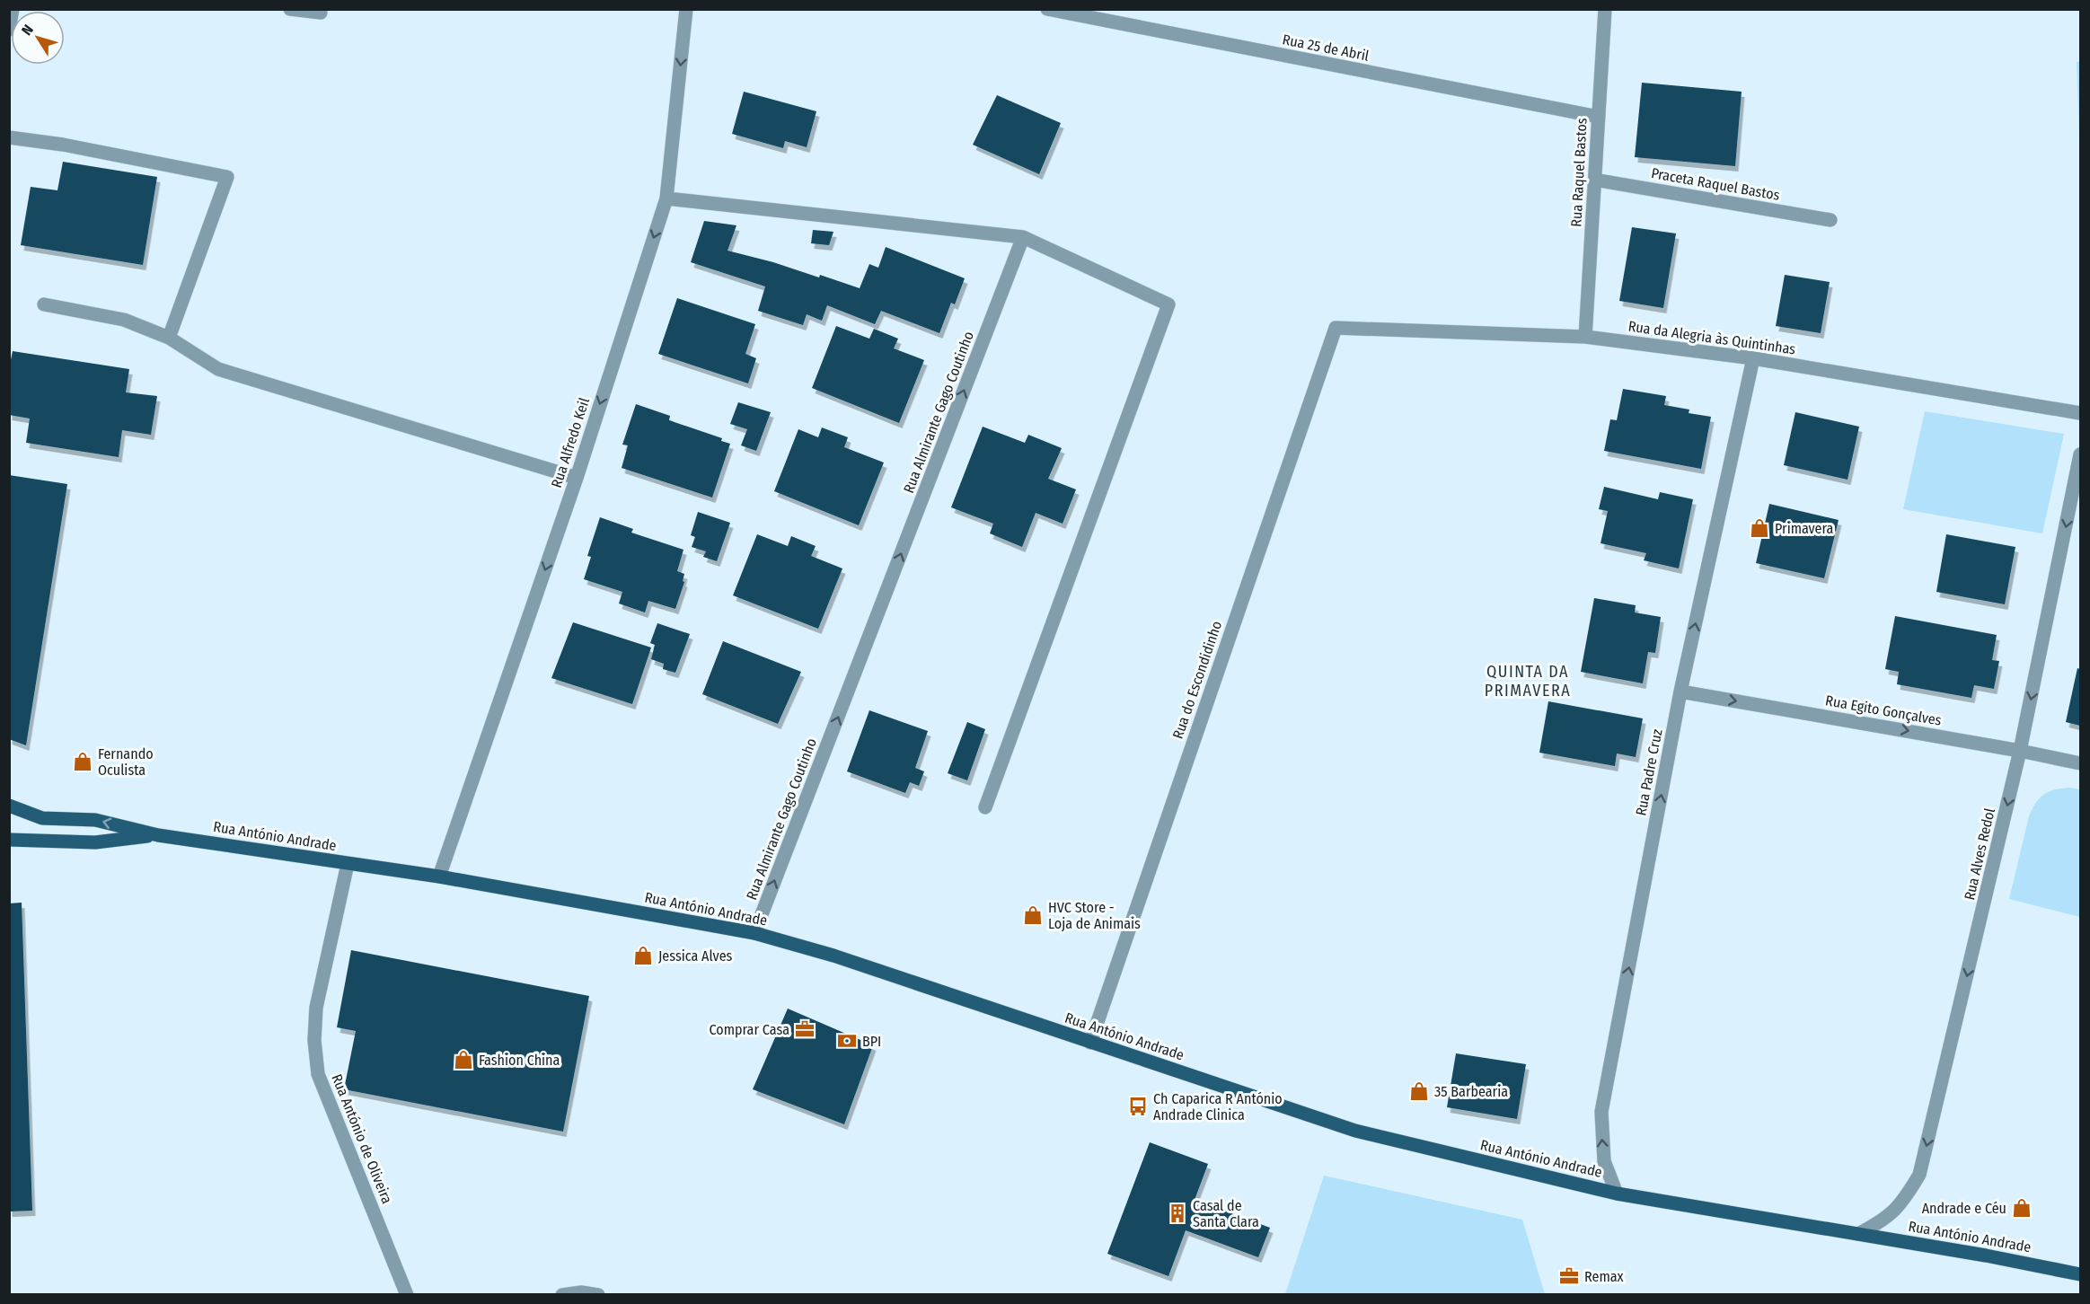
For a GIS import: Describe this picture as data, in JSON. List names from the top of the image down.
{
  "streets": {
    "main road": ["Rua António Andrade"],
    "street": [
      "Rua 25 de Abril",
      "Rua Raquel Bastos",
      "Praceta Raquel Bastos",
      "Rua da Alegria às Quintinhas",
      "Rua Almirante Gago Coutinho",
      "Rua Alfredo Keil",
      "Rua do Escondidinho",
      "Rua Egito Gonçalves",
      "Rua Padre Cruz",
      "Rua Alves Redol",
      "Rua António de Oliveira"
    ]
  },
  "crossings": [
    ["Rua 25 de Abril", "Rua Raquel Bastos"],
    ["Rua Raquel Bastos", "Praceta Raquel Bastos"],
    ["Rua Raquel Bastos", "Rua da Alegria às Quintinhas"],
    ["Rua da Alegria às Quintinhas", "Rua do Escondidinho"],
    ["Rua da Alegria às Quintinhas", "Rua Padre Cruz"],
    ["Rua Almirante Gago Coutinho", "Rua António Andrade"],
    ["Rua Alfredo Keil", "Rua António Andrade"],
    ["Rua do Escondidinho", "Rua António Andrade"],
    ["Rua Egito Gonçalves", "Rua Padre Cruz"],
    ["Rua Egito Gonçalves", "Rua Alves Redol"],
    ["Rua Padre Cruz", "Rua António Andrade"],
    ["Rua António Andrade", "Rua Alves Redol"],
    ["Rua António Andrade", "Rua António de Oliveira"]
  ],
  "one_way": [
    "Rua Almirante Gago Coutinho",
    "Rua Alfredo Keil",
    "Rua Egito Gonçalves",
    "Rua Padre Cruz",
    "Rua Alves Redol"
  ],
  "districts": ["QUINTA DA PRIMAVERA"],
  "places": {
    "shop": [
      "Primavera",
      "Fernando Oculista",
      "HVC Store - Loja de Animais",
      "Jessica Alves",
      "Fashion China",
      "35 Barbearia",
      "Andrade e Céu"
    ],
    "office": ["Comprar Casa", "Remax"],
    "bank": ["BPI"],
    "bus stop": ["Ch Caparica R António Andrade Clinica"],
    "building": ["Casal de Santa Clara"]
  },
  "north": "top left"
}
